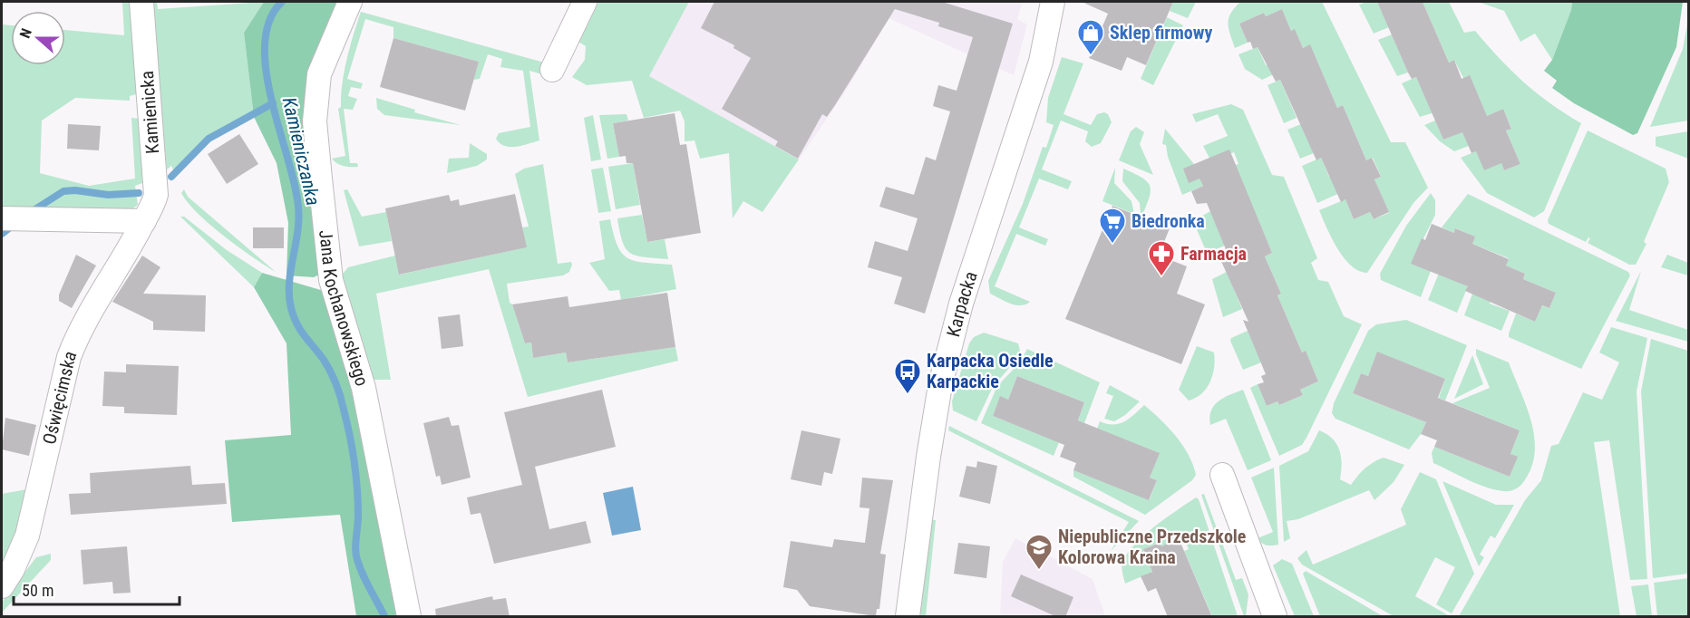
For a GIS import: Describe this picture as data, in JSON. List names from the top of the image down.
{
  "streets": {
    "street": [
      "Kamienicka",
      "Karpacka",
      "Jana Kochanowskiego",
      "Oświęcimska"
    ]
  },
  "crossings": [
    ["Kamienicka", "Oświęcimska"]
  ],
  "water": ["Kamieniczanka"],
  "places": {
    "shop": ["Sklep firmowy"],
    "supermarket": ["Biedronka"],
    "pharmacy": ["Farmacja"],
    "bus stop": ["Karpacka Osiedle Karpackie"],
    "school or university": ["Niepubliczne Przedszkole Kolorowa Kraina"]
  },
  "scale_bar": "50 m",
  "north": "left"
}
